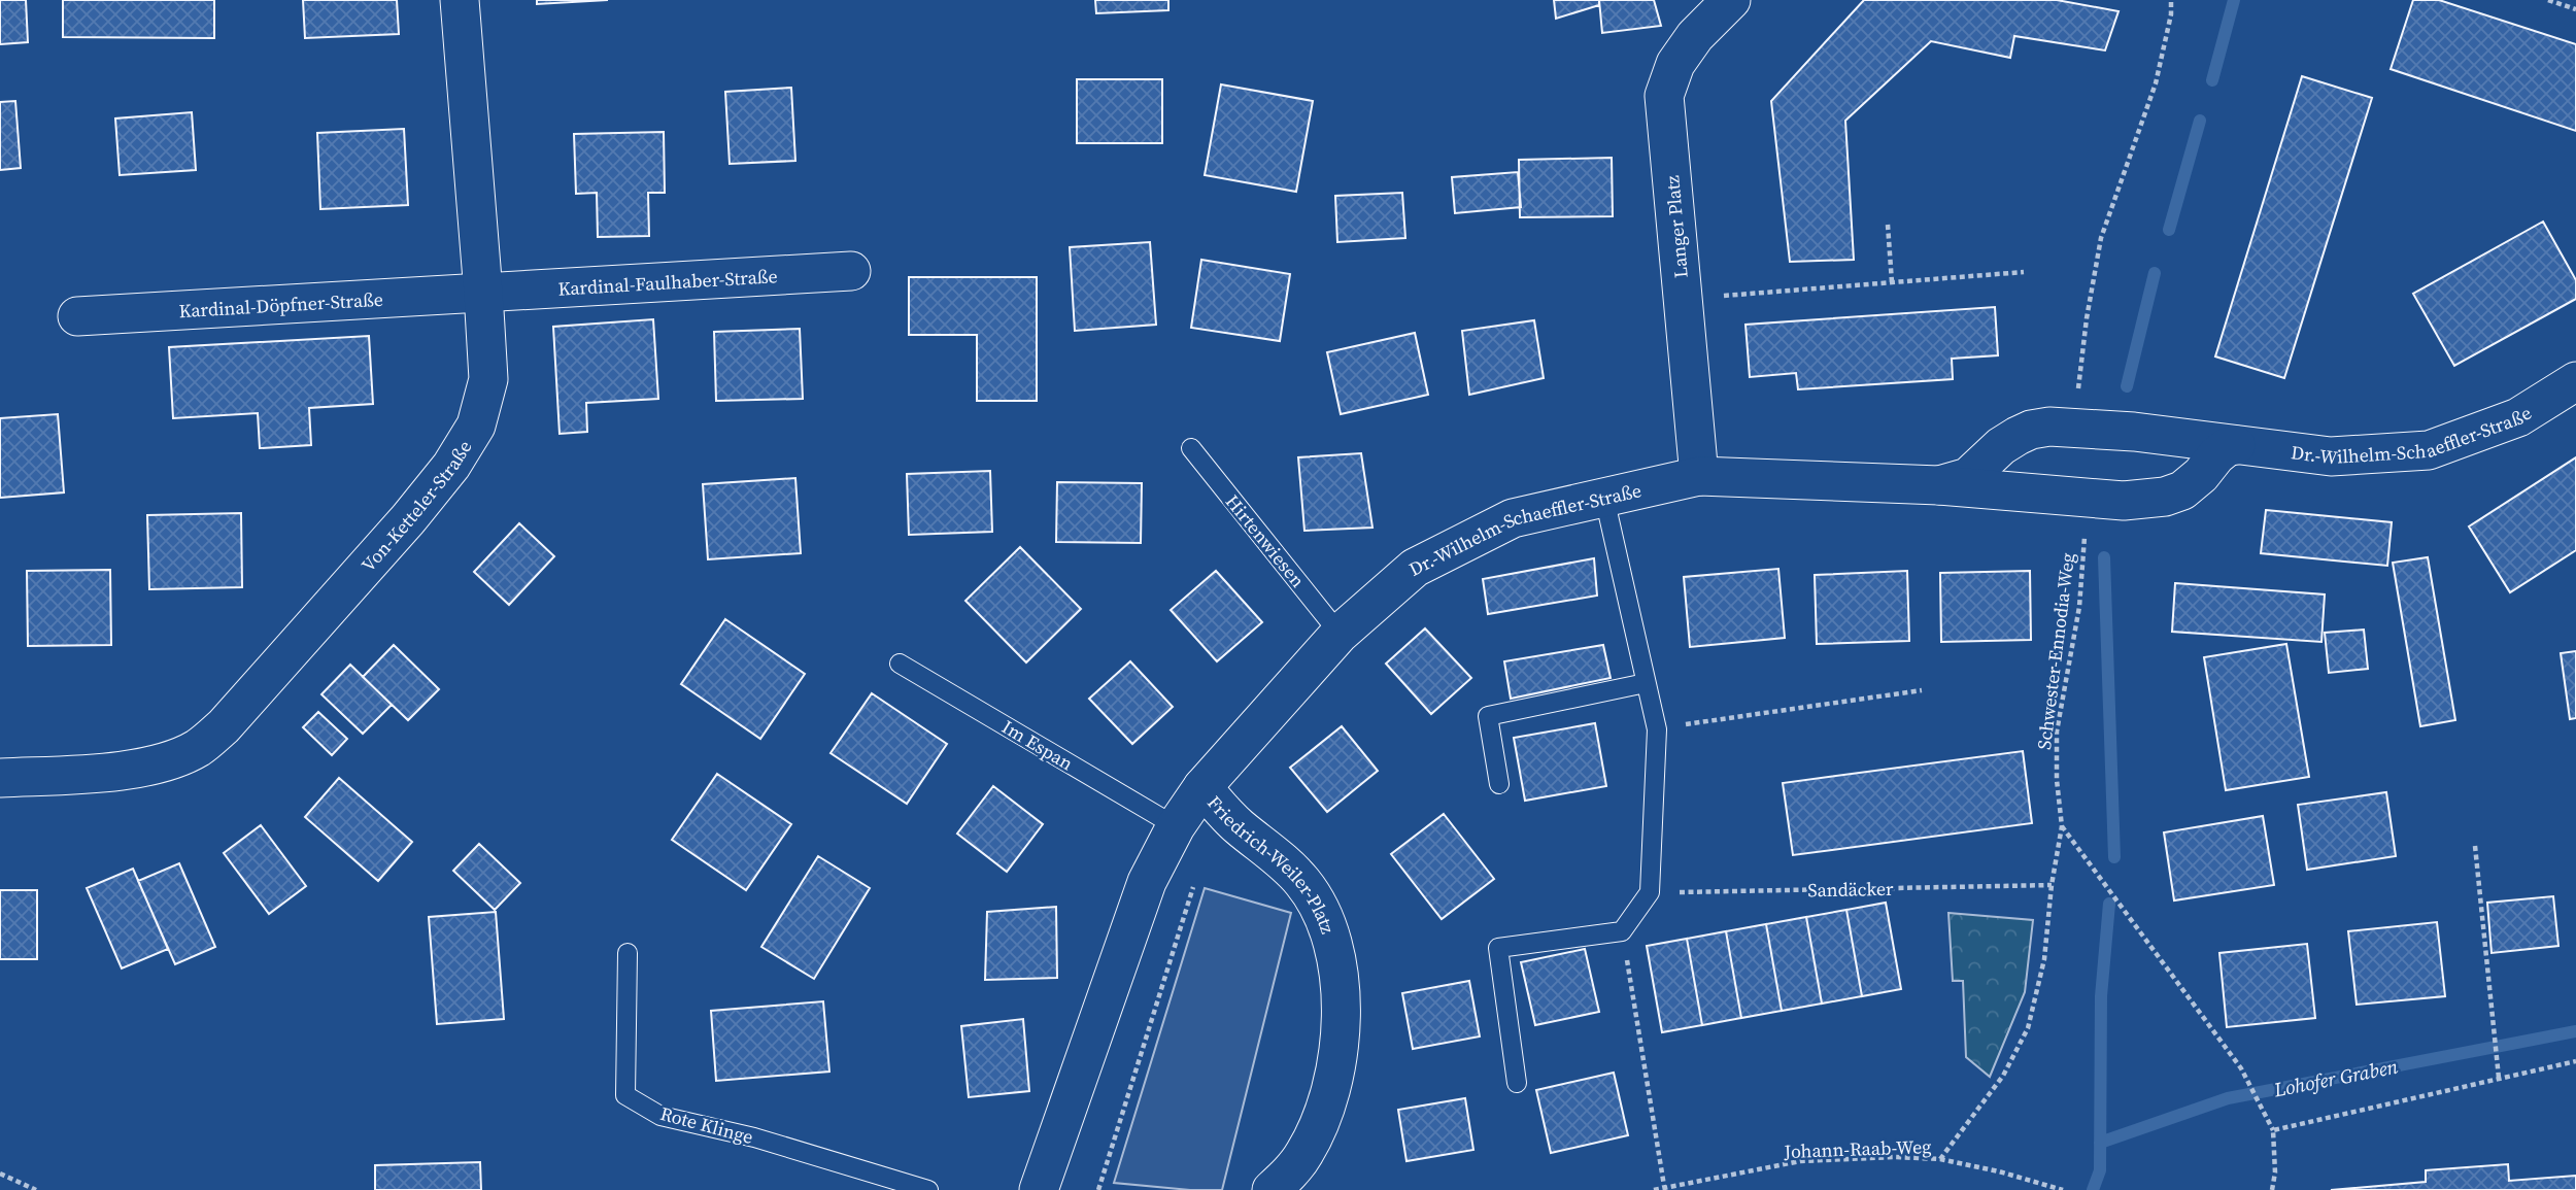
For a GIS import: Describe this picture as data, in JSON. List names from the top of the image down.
{
  "streets": {
    "street": [
      "Langer Platz",
      "Kardinal-Faulhaber-Straße",
      "Kardinal-Döpfner-Straße",
      "Dr.-Wilhelm-Schaeffler-Straße",
      "Von-Ketteler-Straße",
      "Friedrich-Weiler-Platz"
    ],
    "lane": ["Hirtenwiesen", "Im Espan", "Rote Klinge"],
    "path": ["Schwester-Ennodia-Weg", "Sandäcker", "Johann-Raab-Weg"]
  },
  "crossings": [
    ["Langer Platz", "Dr.-Wilhelm-Schaeffler-Straße"],
    ["Kardinal-Faulhaber-Straße", "Kardinal-Döpfner-Straße"],
    ["Kardinal-Faulhaber-Straße", "Von-Ketteler-Straße"],
    ["Kardinal-Döpfner-Straße", "Von-Ketteler-Straße"],
    ["Dr.-Wilhelm-Schaeffler-Straße", "Hirtenwiesen"],
    ["Dr.-Wilhelm-Schaeffler-Straße", "Schwester-Ennodia-Weg"],
    ["Dr.-Wilhelm-Schaeffler-Straße", "Friedrich-Weiler-Platz"],
    ["Schwester-Ennodia-Weg", "Sandäcker"],
    ["Schwester-Ennodia-Weg", "Johann-Raab-Weg"],
    ["Im Espan", "Friedrich-Weiler-Platz"]
  ],
  "water": ["Lohofer Graben"]
}
